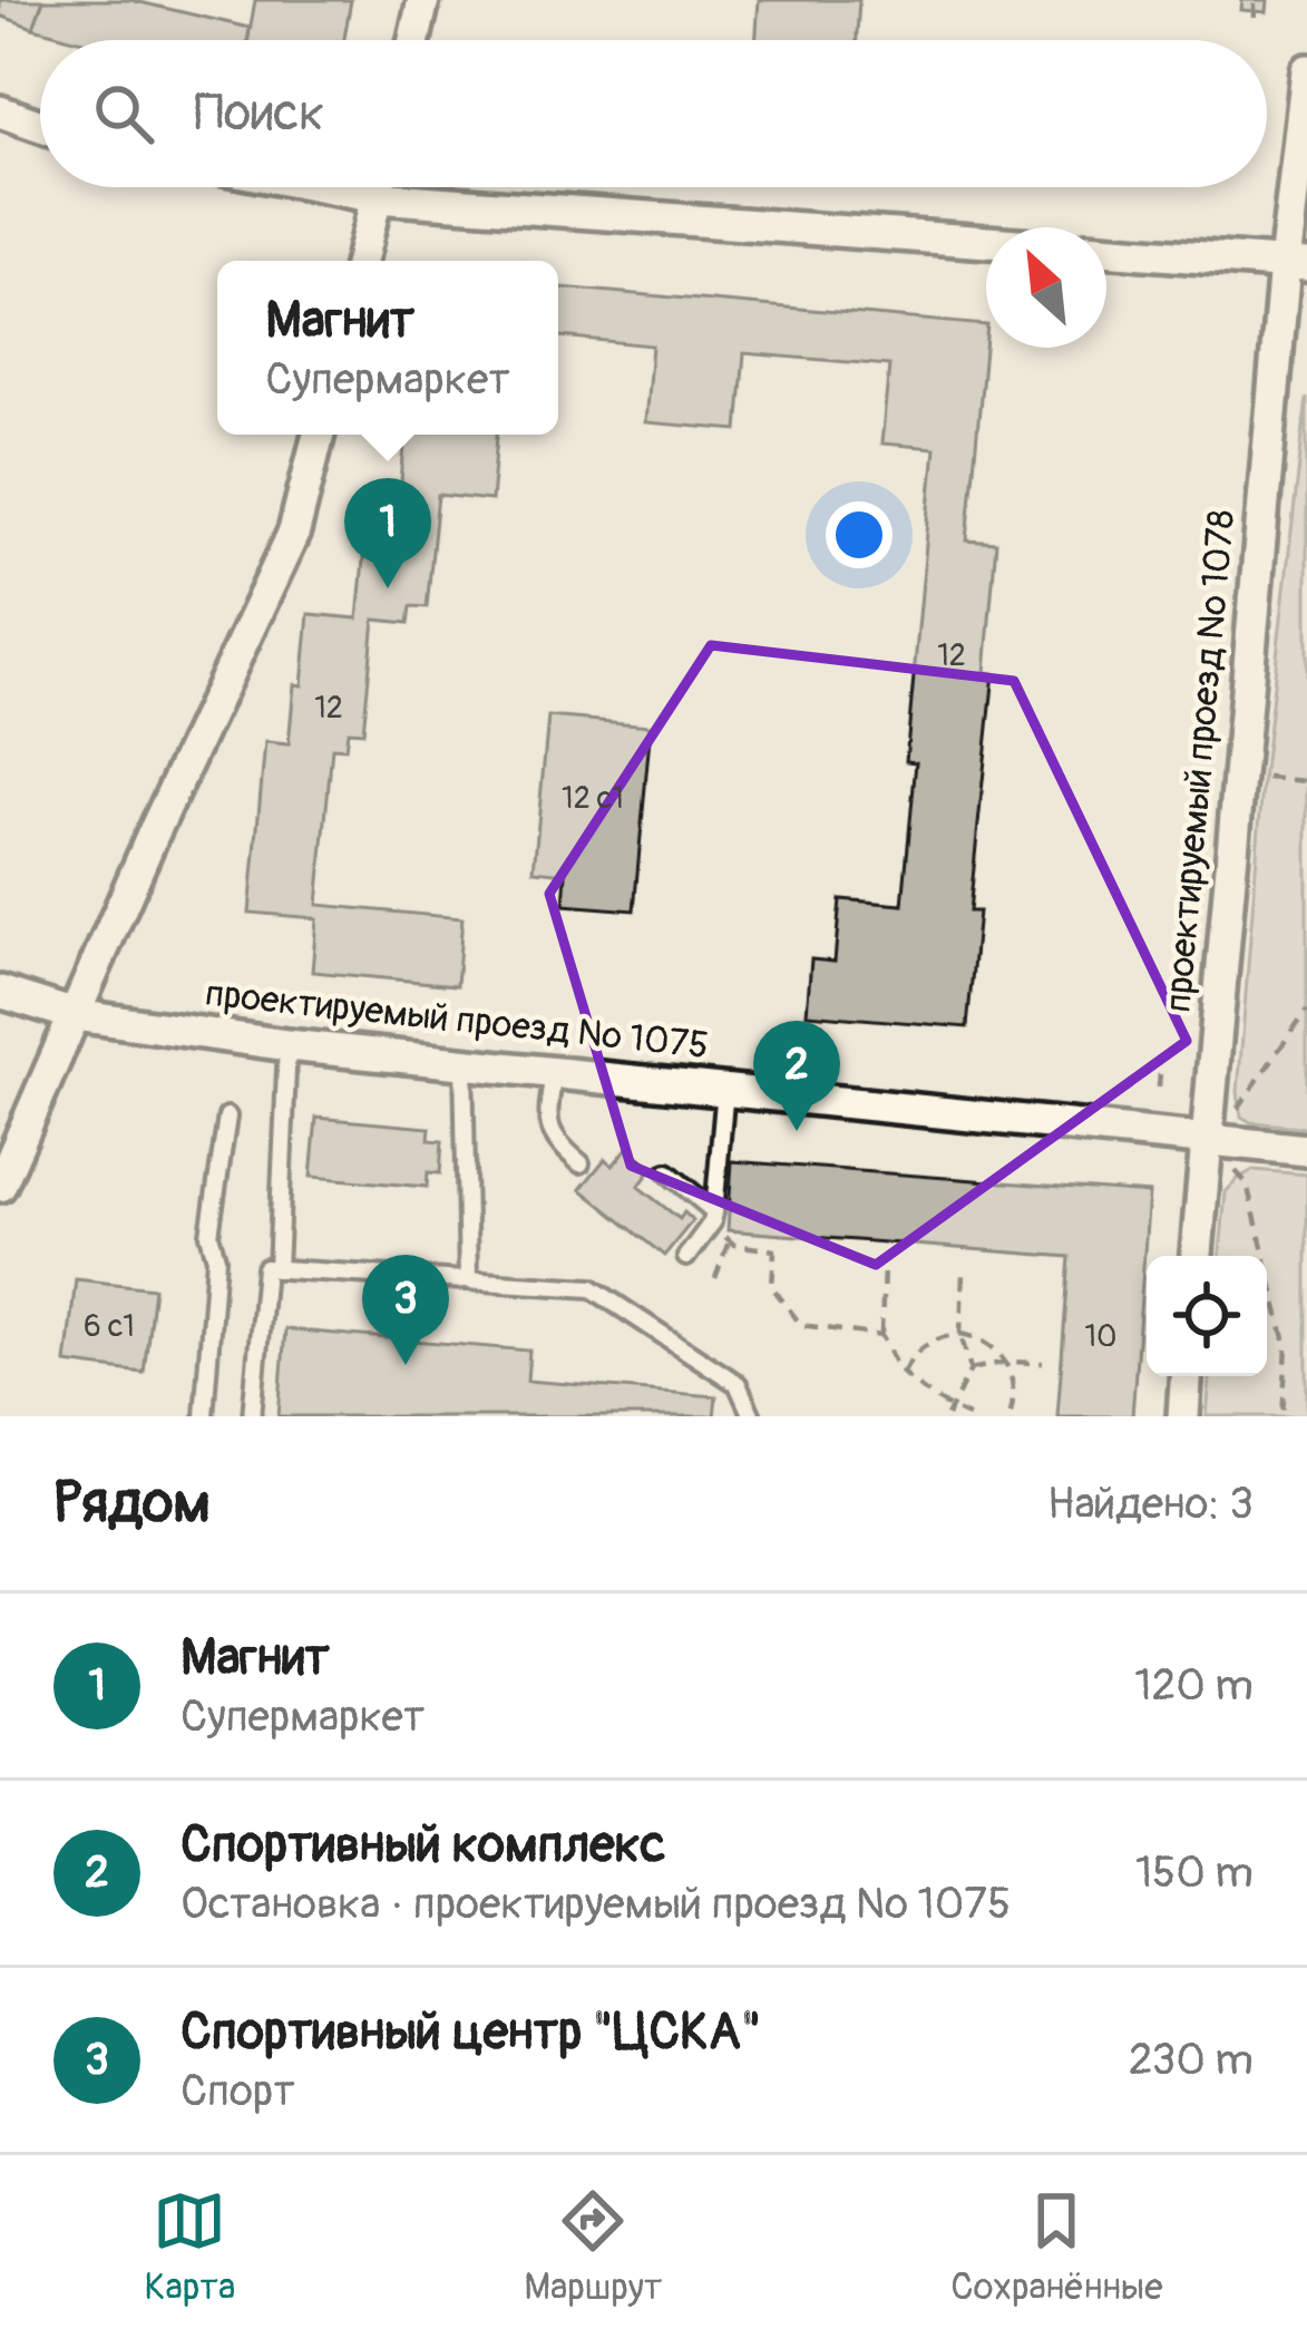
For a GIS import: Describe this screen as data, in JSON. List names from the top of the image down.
{
  "streets": {
    "street": ["проектируемый проезд № 1078", "проектируемый проезд № 1075"]
  },
  "crossings": [
    ["проектируемый проезд № 1078", "проектируемый проезд № 1075"]
  ],
  "house_numbers": [
    "12",
    "12",
    "12 с1",
    "6 с1",
    "10"
  ],
  "north": "top left",
  "page": {
    "search": "Поиск",
    "popup": ["Магнит", "Супермаркет"],
    "pins": ["1", "2", "3"],
    "heading": ["Рядом", "Найдено: 3"],
    "list": [
      {
        "mark": "1",
        "name": "Магнит",
        "note": "Супермаркет",
        "value": "120 m"
      },
      {
        "mark": "2",
        "name": "Спортивный комплекс",
        "note": "Остановка · проектируемый проезд № 1075",
        "value": "150 m"
      },
      {
        "mark": "3",
        "name": "Спортивный центр \"ЦСКА\"",
        "note": "Спорт",
        "value": "230 m"
      }
    ],
    "nav": ["Карта", "Маршрут", "Сохранённые"]
  }
}
